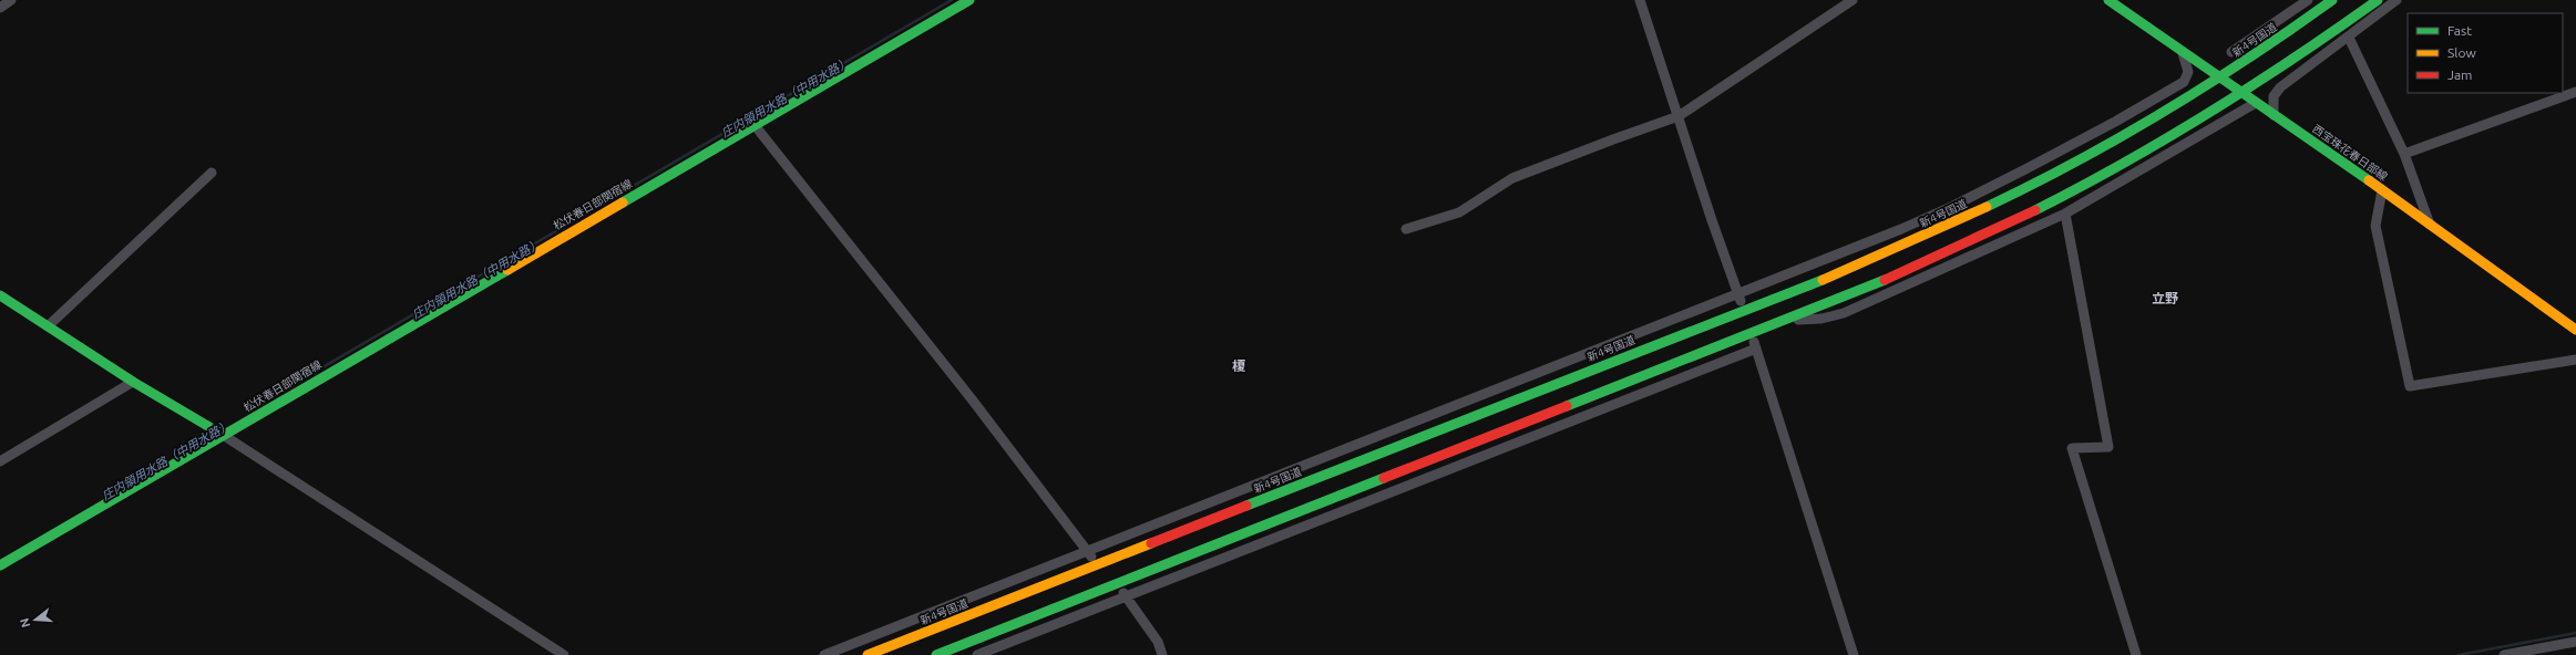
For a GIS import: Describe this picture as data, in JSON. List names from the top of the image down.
{
  "streets": {
    "main road": ["新4号国道", "西宝珠花春日部線", "松伏春日部関宿線"]
  },
  "crossings": [
    ["新4号国道", "西宝珠花春日部線"]
  ],
  "districts": ["立野", "榎"],
  "water": ["庄内領用水路（中用水路）"],
  "legend": ["Fast", "Slow", "Jam"],
  "north": "left"
}
